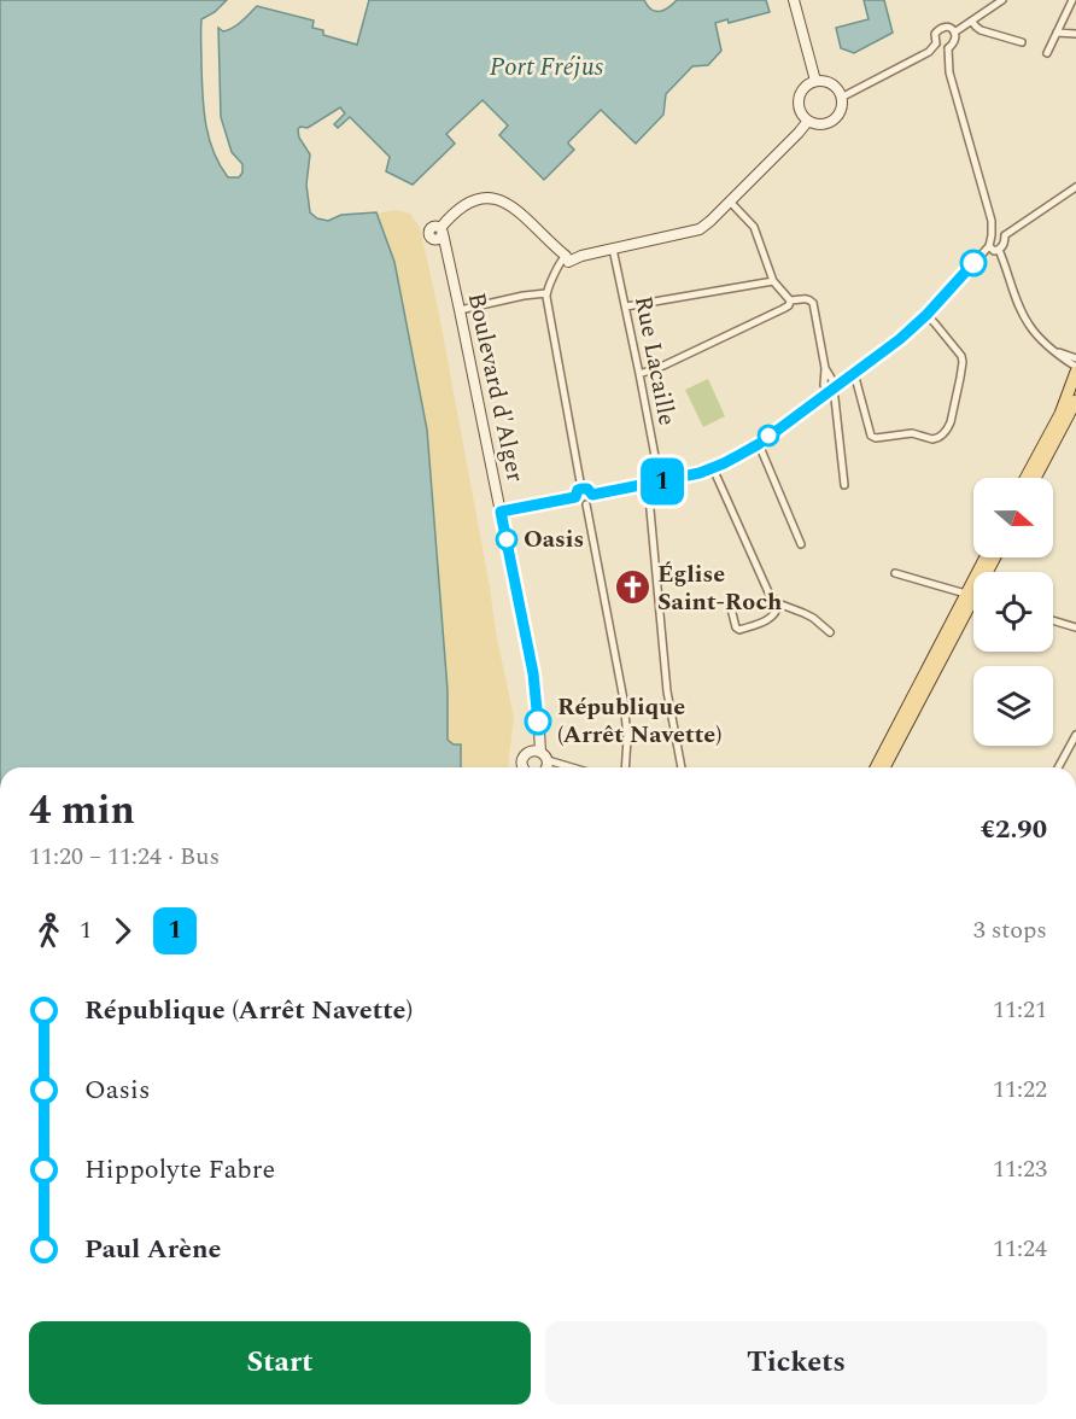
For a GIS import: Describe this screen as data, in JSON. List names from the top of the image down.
{
  "streets": {
    "street": ["Rue Lacaille", "Boulevard d'Alger"]
  },
  "water": ["Port Fréjus"],
  "places": {
    "other": ["Oasis", "République (Arrêt Navette)"],
    "church": ["Église Saint-Roch"]
  },
  "lines": ["bus line 1"],
  "north": "right",
  "page": {
    "on_map": "1",
    "heading": ["4 min", "11:20 – 11:24 · Bus", "€2.90"],
    "legs": ["1", "1", "3 stops"],
    "list": [
      {
        "name": "République (Arrêt Navette)",
        "value": "11:21"
      },
      {
        "name": "Oasis",
        "value": "11:22"
      },
      {
        "name": "Hippolyte Fabre",
        "value": "11:23"
      },
      {
        "name": "Paul Arène",
        "value": "11:24"
      }
    ],
    "buttons": ["Start", "Tickets"]
  }
}
